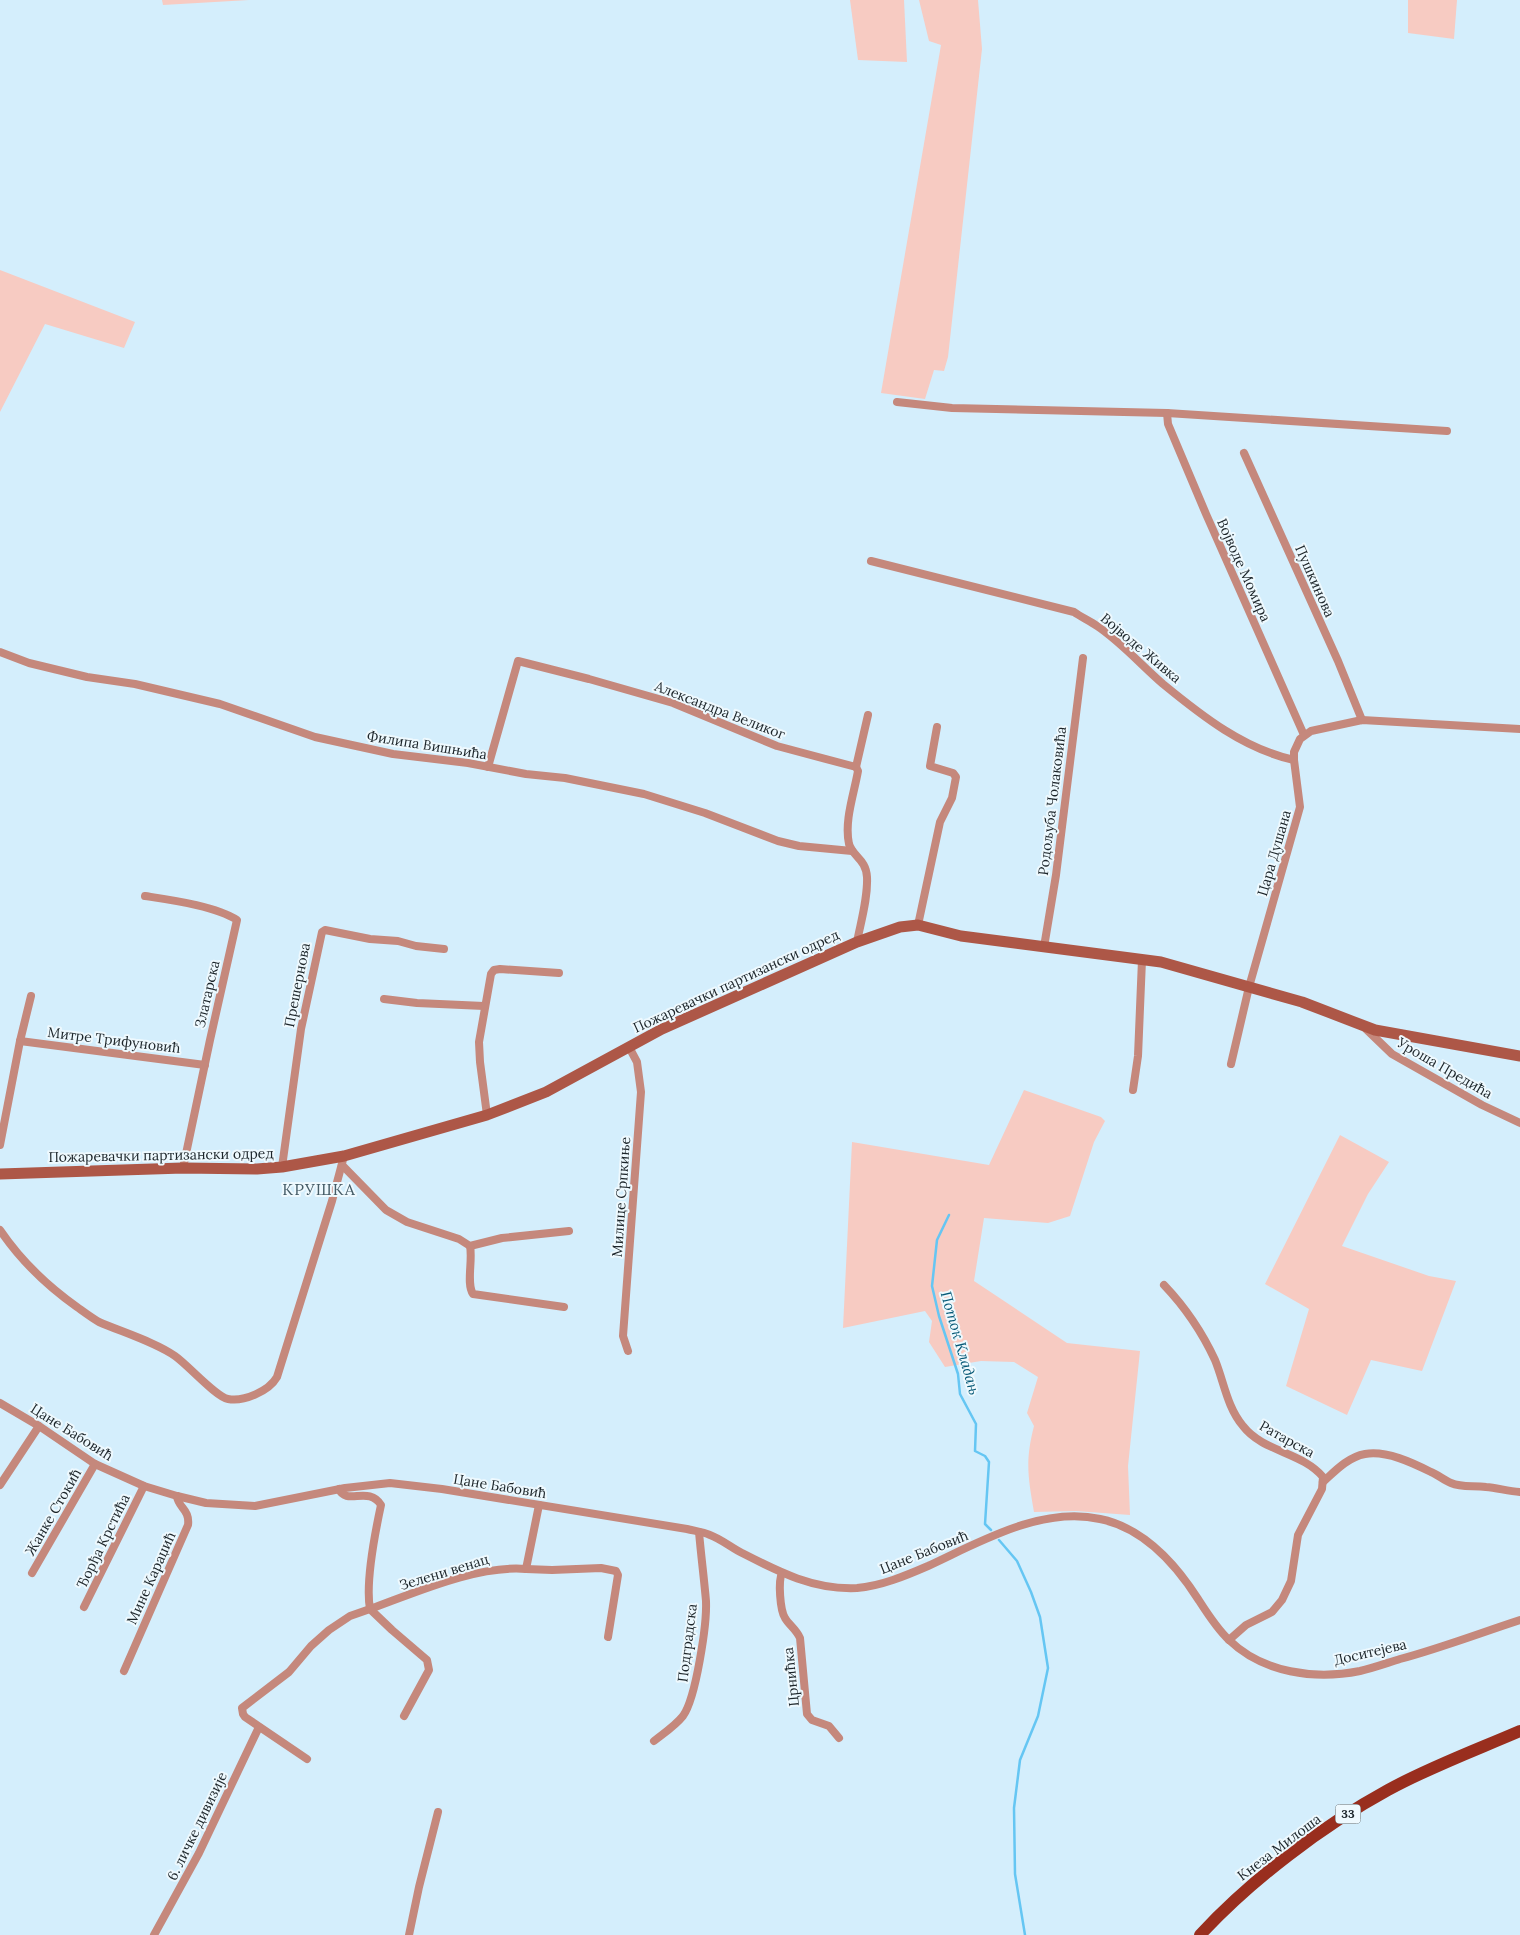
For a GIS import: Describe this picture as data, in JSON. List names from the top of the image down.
{
  "streets": {
    "main road": ["33", "Кнеза Милоша"],
    "street": [
      "Војводе Момира",
      "Пушкинова",
      "Војводе Живка",
      "Александра Великог",
      "Филипа Вишњића",
      "Родољуба Чолаковића",
      "Цара Душана",
      "Пожаревачки партизански одред",
      "Прешернова",
      "Златарска",
      "Митре Трифуновић",
      "Уроша Предића",
      "Милице Српкиње",
      "Цане Бабовић",
      "Ратарска",
      "Жанке Стокић",
      "Ђорђа Крстића",
      "Зелени венац",
      "Мине Караџић",
      "Подградска",
      "Доситејева",
      "Црнићка",
      "6. личке дивизије"
    ]
  },
  "crossings": [
    ["Војводе Момира", "Цара Душана"],
    ["Војводе Живка", "Цара Душана"],
    ["Александра Великог", "Филипа Вишњића"],
    ["Родољуба Чолаковића", "Пожаревачки партизански одред"],
    ["Цара Душана", "Пожаревачки партизански одред"],
    ["Пожаревачки партизански одред", "Прешернова"],
    ["Пожаревачки партизански одред", "Златарска"],
    ["Пожаревачки партизански одред", "Уроша Предића"],
    ["Пожаревачки партизански одред", "Милице Српкиње"],
    ["Златарска", "Митре Трифуновић"],
    ["Цане Бабовић", "Жанке Стокић"],
    ["Цане Бабовић", "Ђорђа Крстића"],
    ["Цане Бабовић", "Мине Караџић"],
    ["Цане Бабовић", "Подградска"],
    ["Цане Бабовић", "Доситејева"],
    ["Цане Бабовић", "Црнићка"],
    ["Зелени венац", "6. личке дивизије"]
  ],
  "districts": ["КРУШКА"],
  "water": ["Поток Кладањ"]
}
